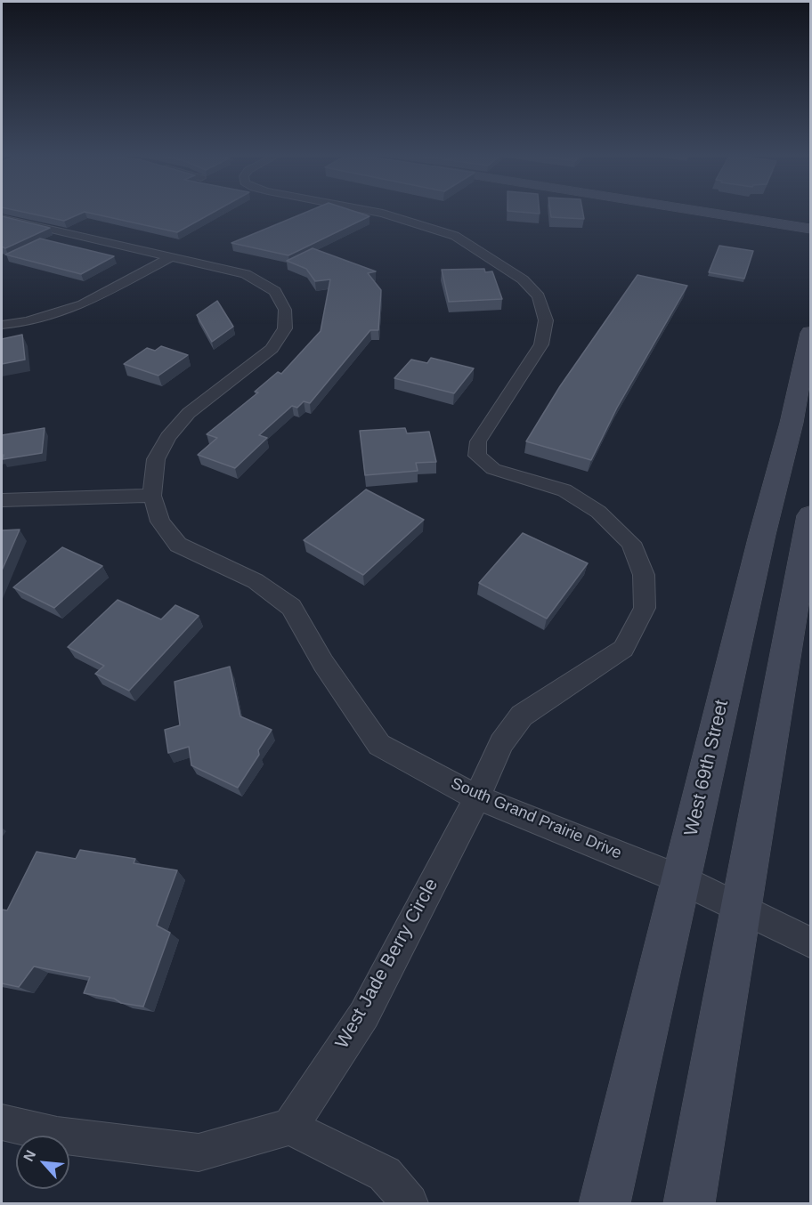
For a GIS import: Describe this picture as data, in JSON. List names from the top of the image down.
{
  "streets": {
    "main road": ["West 69th Street"],
    "street": ["South Grand Prairie Drive", "West Jade Berry Circle"]
  },
  "crossings": [
    ["West 69th Street", "South Grand Prairie Drive"],
    ["South Grand Prairie Drive", "West Jade Berry Circle"]
  ],
  "north": "top left"
}
